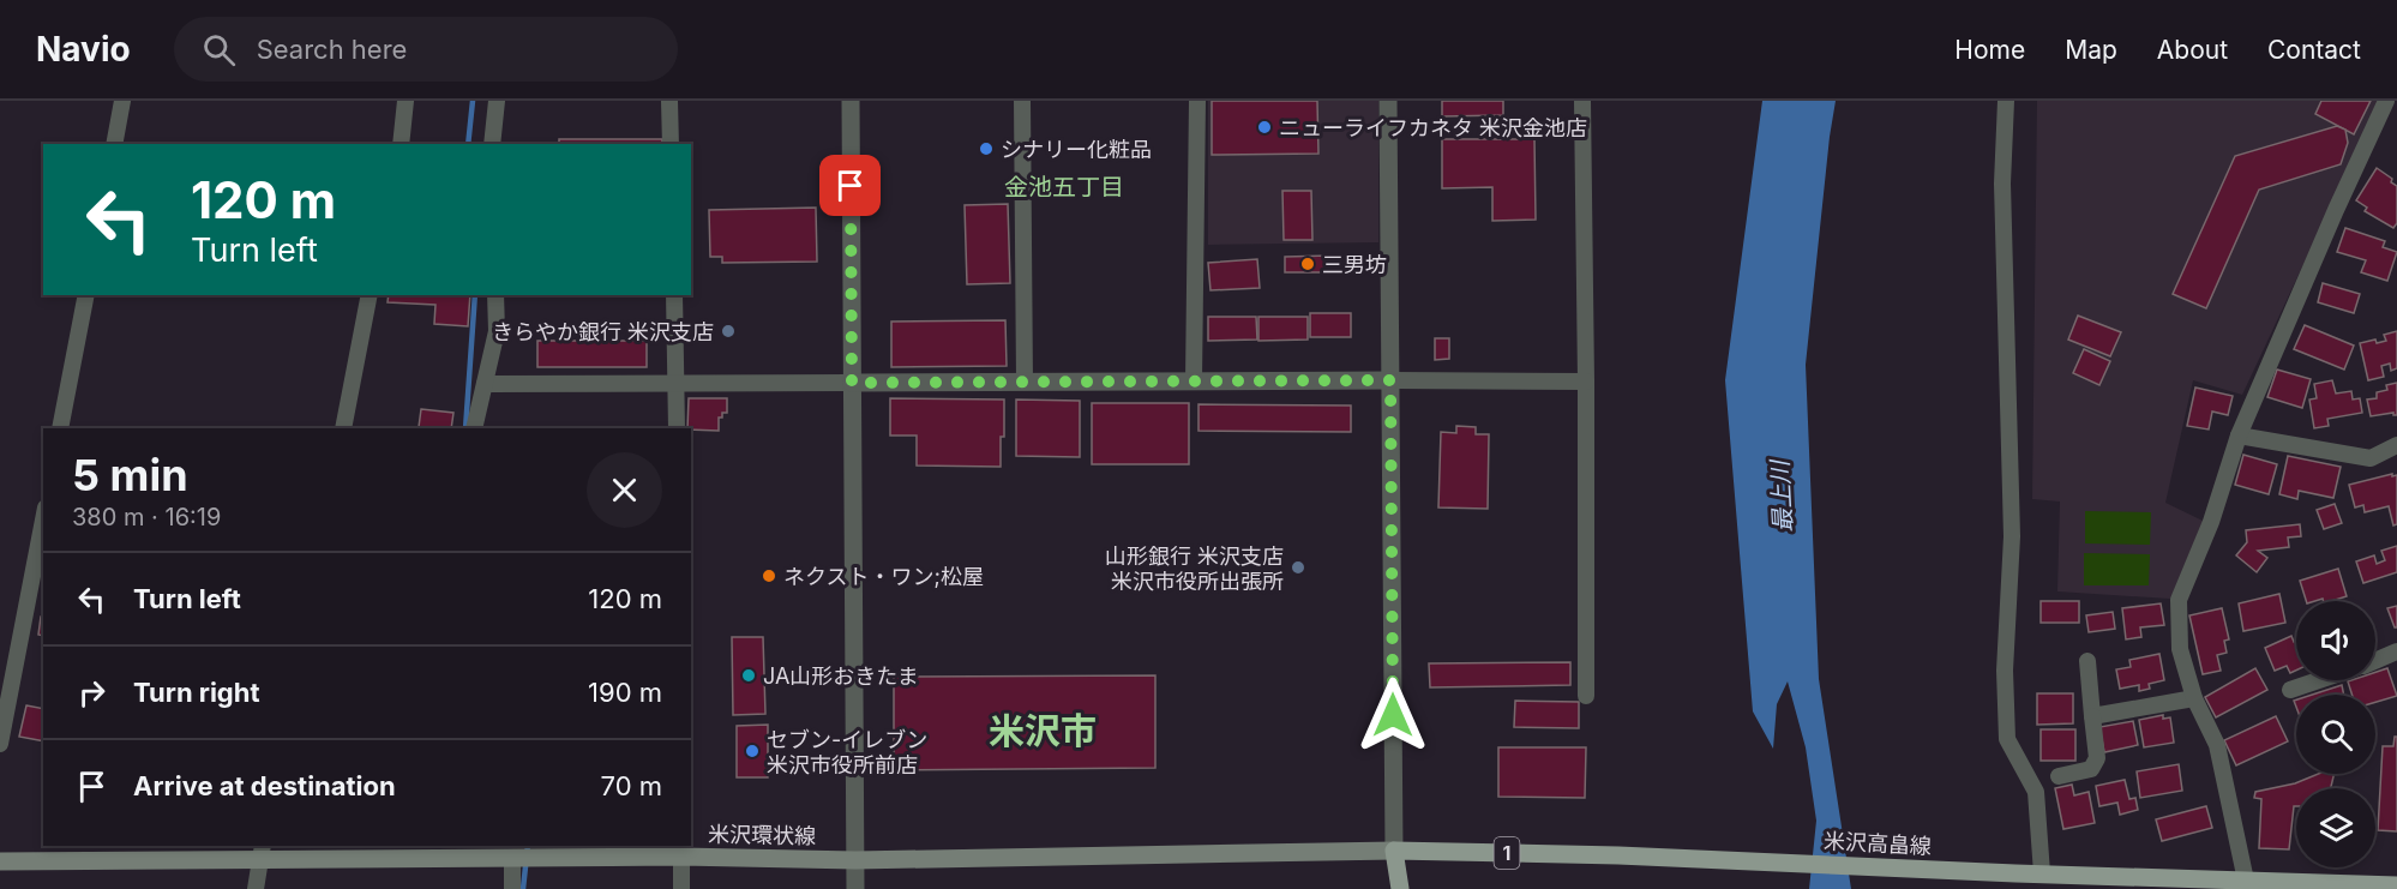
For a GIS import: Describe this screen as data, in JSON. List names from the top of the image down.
{
  "streets": {
    "main road": ["米沢環状線", "米沢高畠線", "1"]
  },
  "crossings": [
    ["米沢環状線", "米沢高畠線"]
  ],
  "districts": ["金池五丁目", "米沢市"],
  "water": ["最上川"],
  "places": [
    "ニューライフカネタ 米沢金池店",
    "シナリー化粧品",
    "三男坊",
    "きらやか銀行 米沢支店",
    "山形銀行 米沢支店 米沢市役所出張所",
    "ネクスト・ワン;松屋",
    "JA山形おきたま",
    "セブン-イレブン 米沢市役所前店"
  ],
  "page": {
    "header": "Navio",
    "search": "Search here",
    "nav": [
      "Home",
      "Map",
      "About",
      "Contact"
    ],
    "turn": ["120 m", "Turn left"],
    "heading": ["5 min", "380 m · 16:19"],
    "list": [
      {
        "name": "Turn left",
        "value": "120 m"
      },
      {
        "name": "Turn right",
        "value": "190 m"
      },
      {
        "name": "Arrive at destination",
        "value": "70 m"
      }
    ]
  }
}
